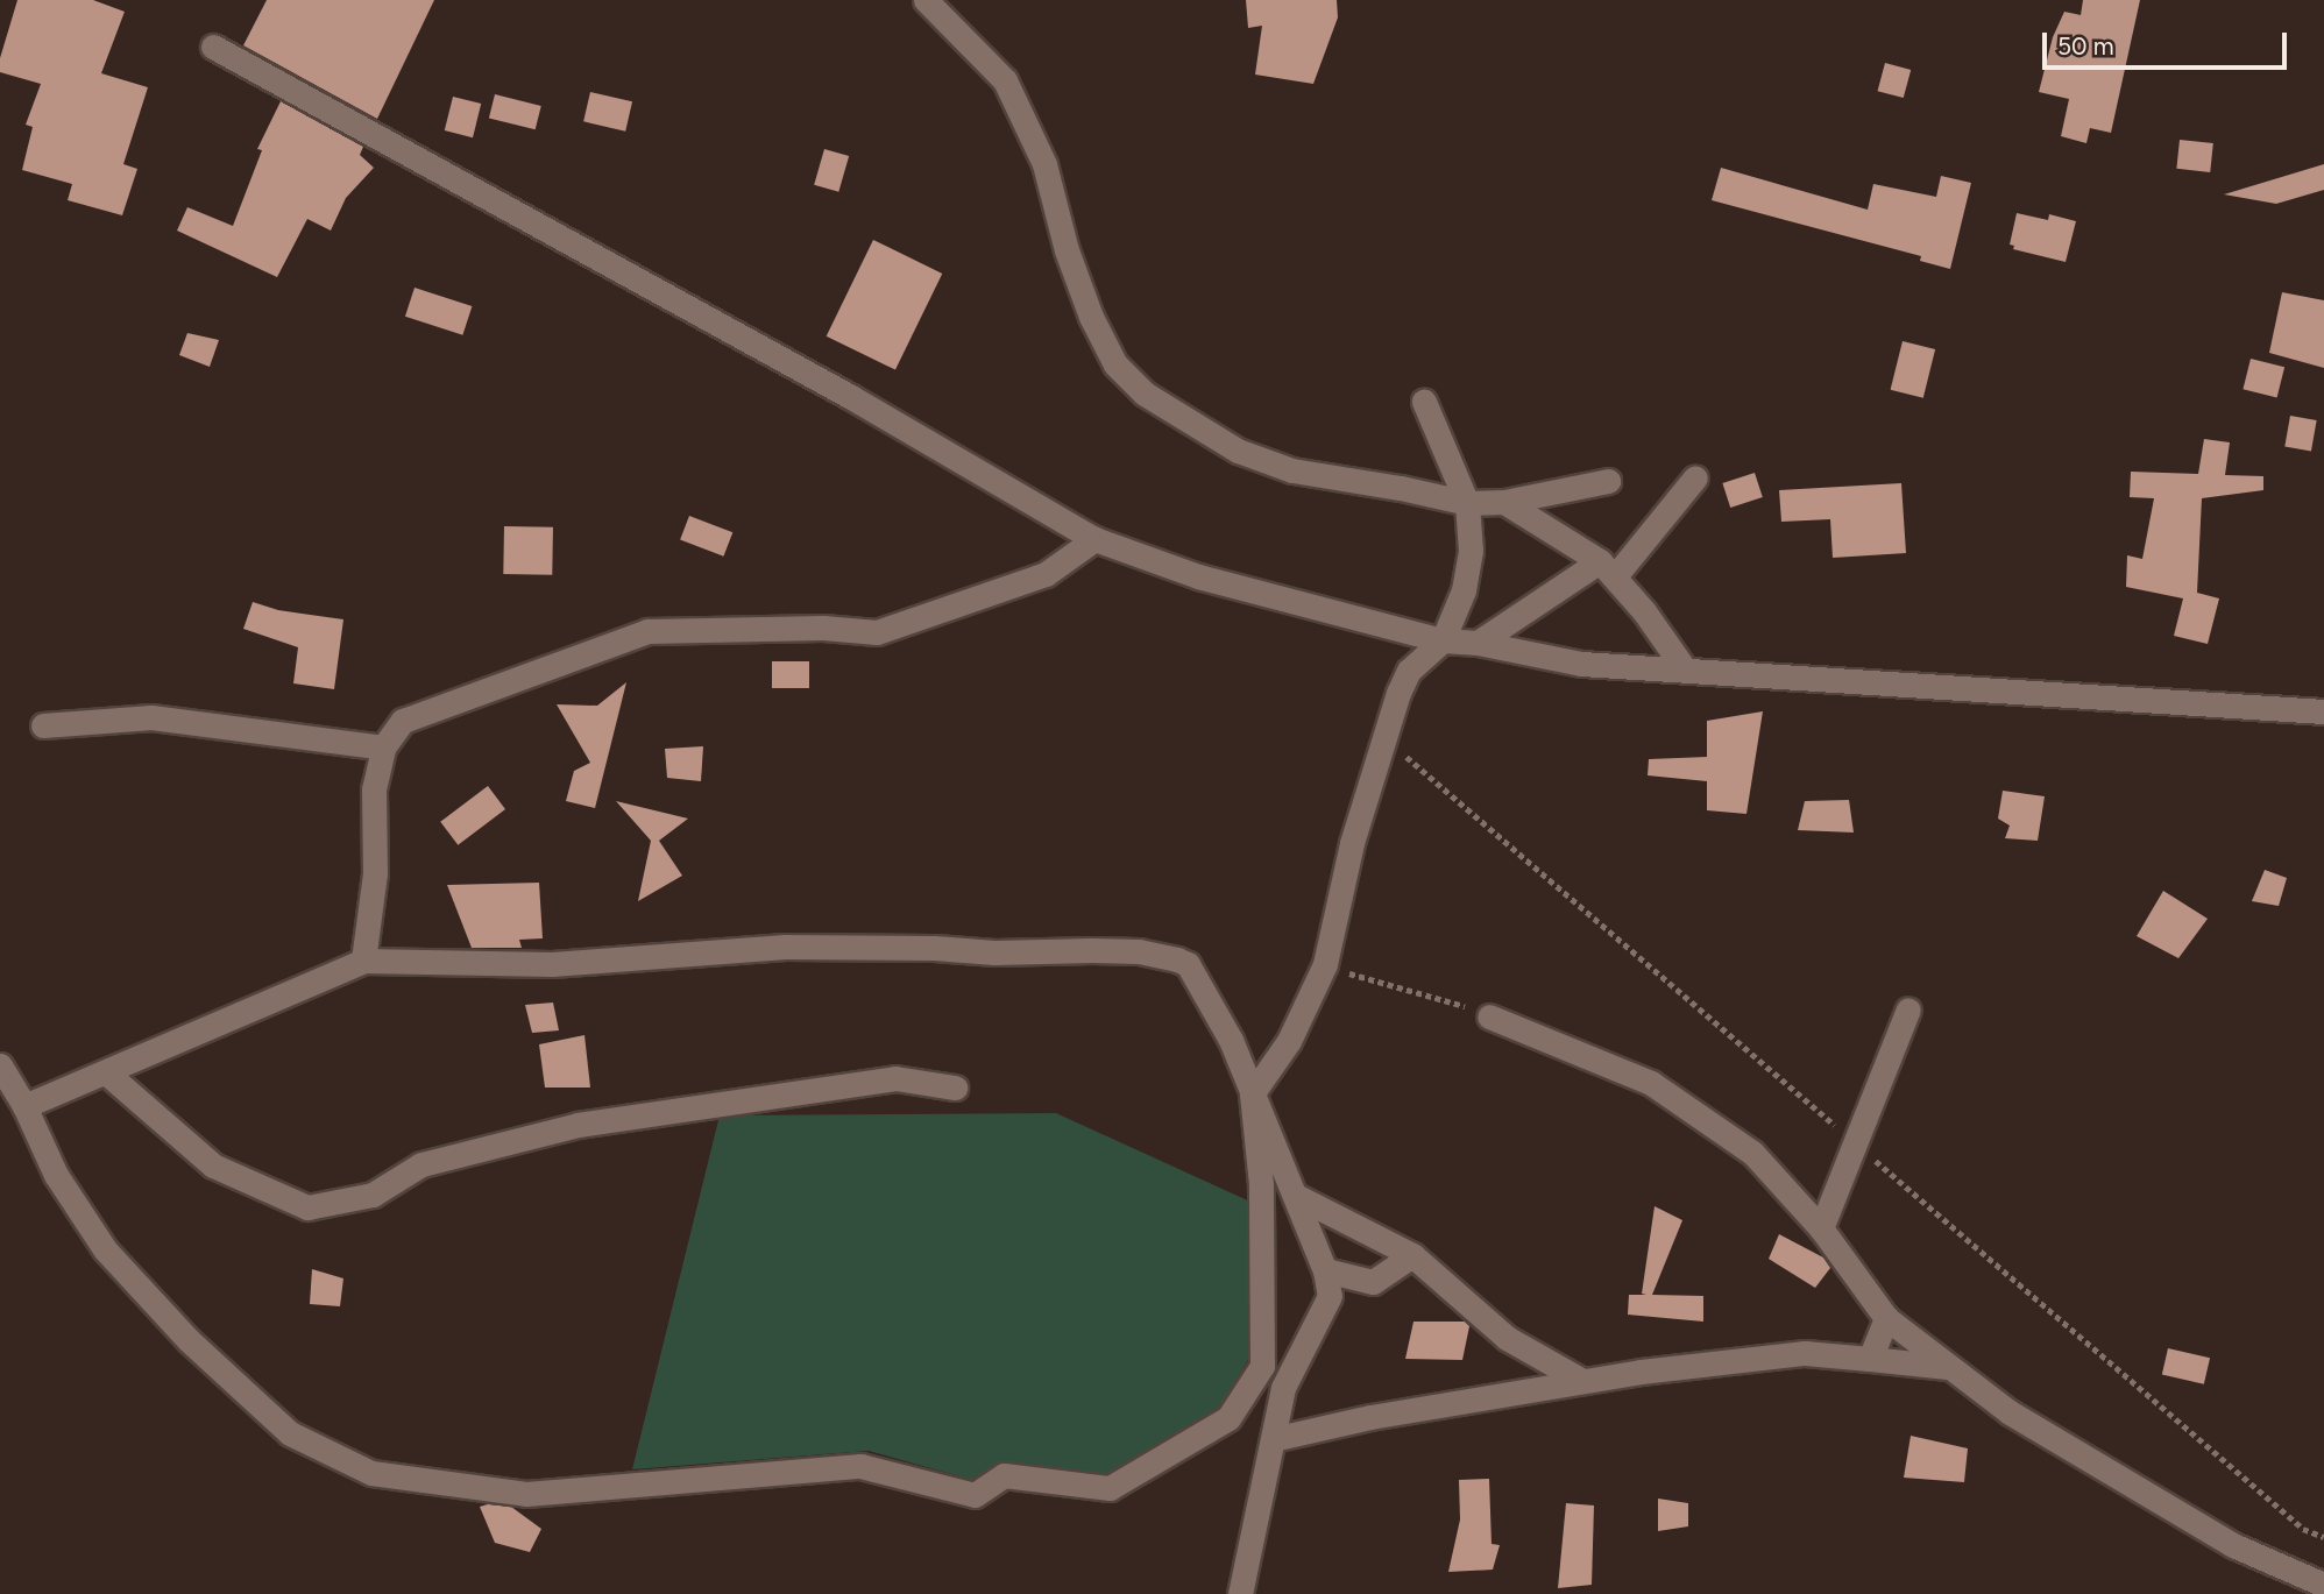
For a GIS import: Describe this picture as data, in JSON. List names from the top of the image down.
{
  "scale_bar": "50 m"
}
